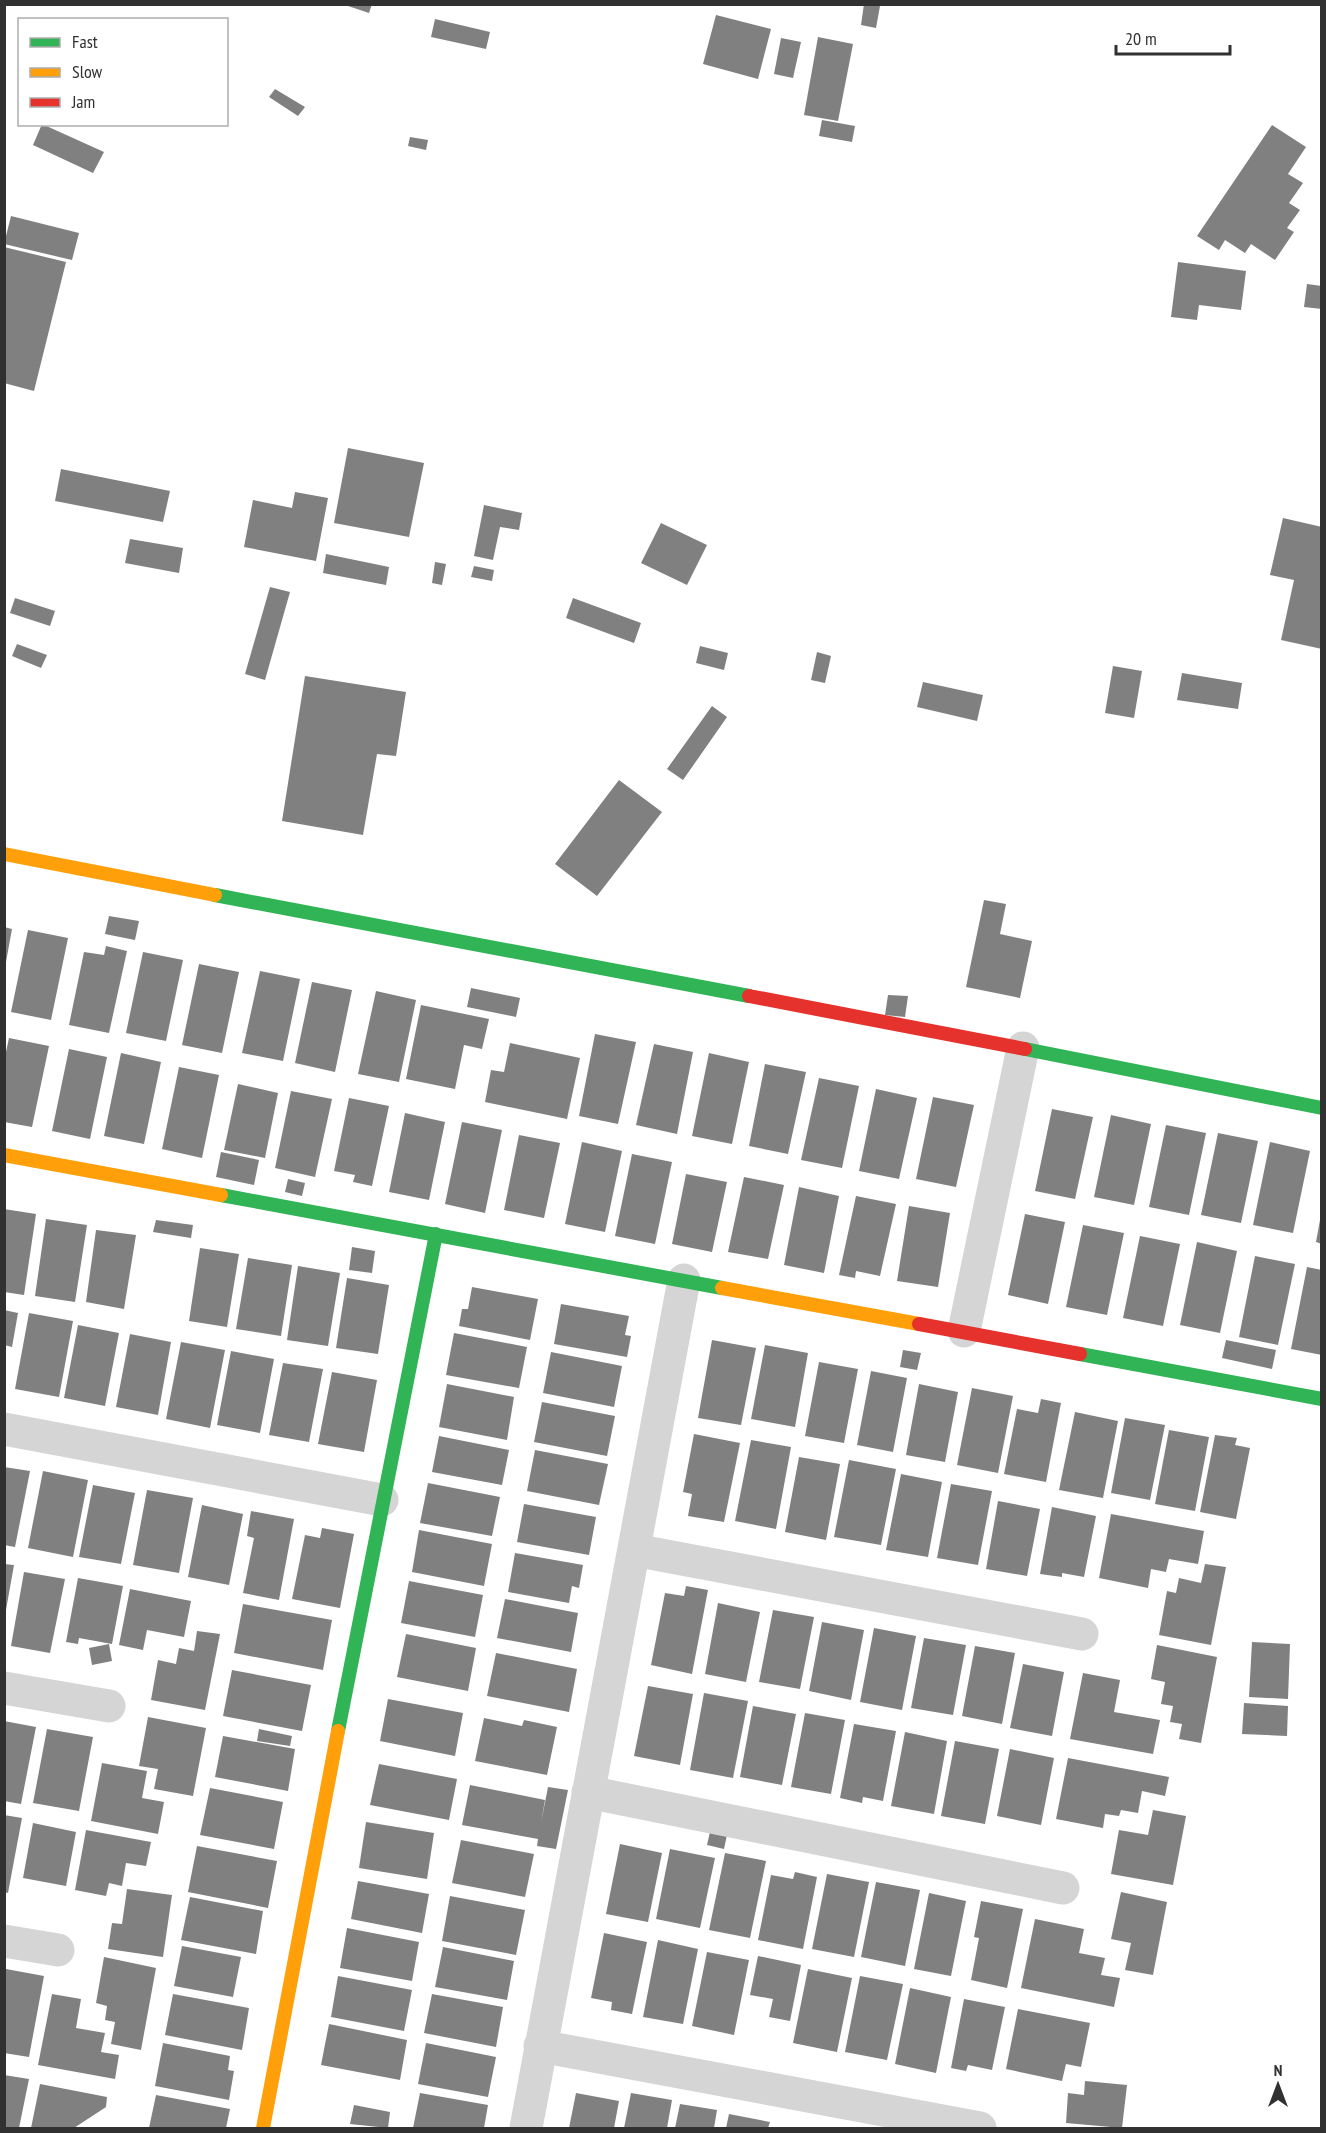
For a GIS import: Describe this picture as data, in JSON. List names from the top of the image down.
{
  "legend": ["Fast", "Slow", "Jam"],
  "scale_bar": "20 m",
  "north": "top"
}
